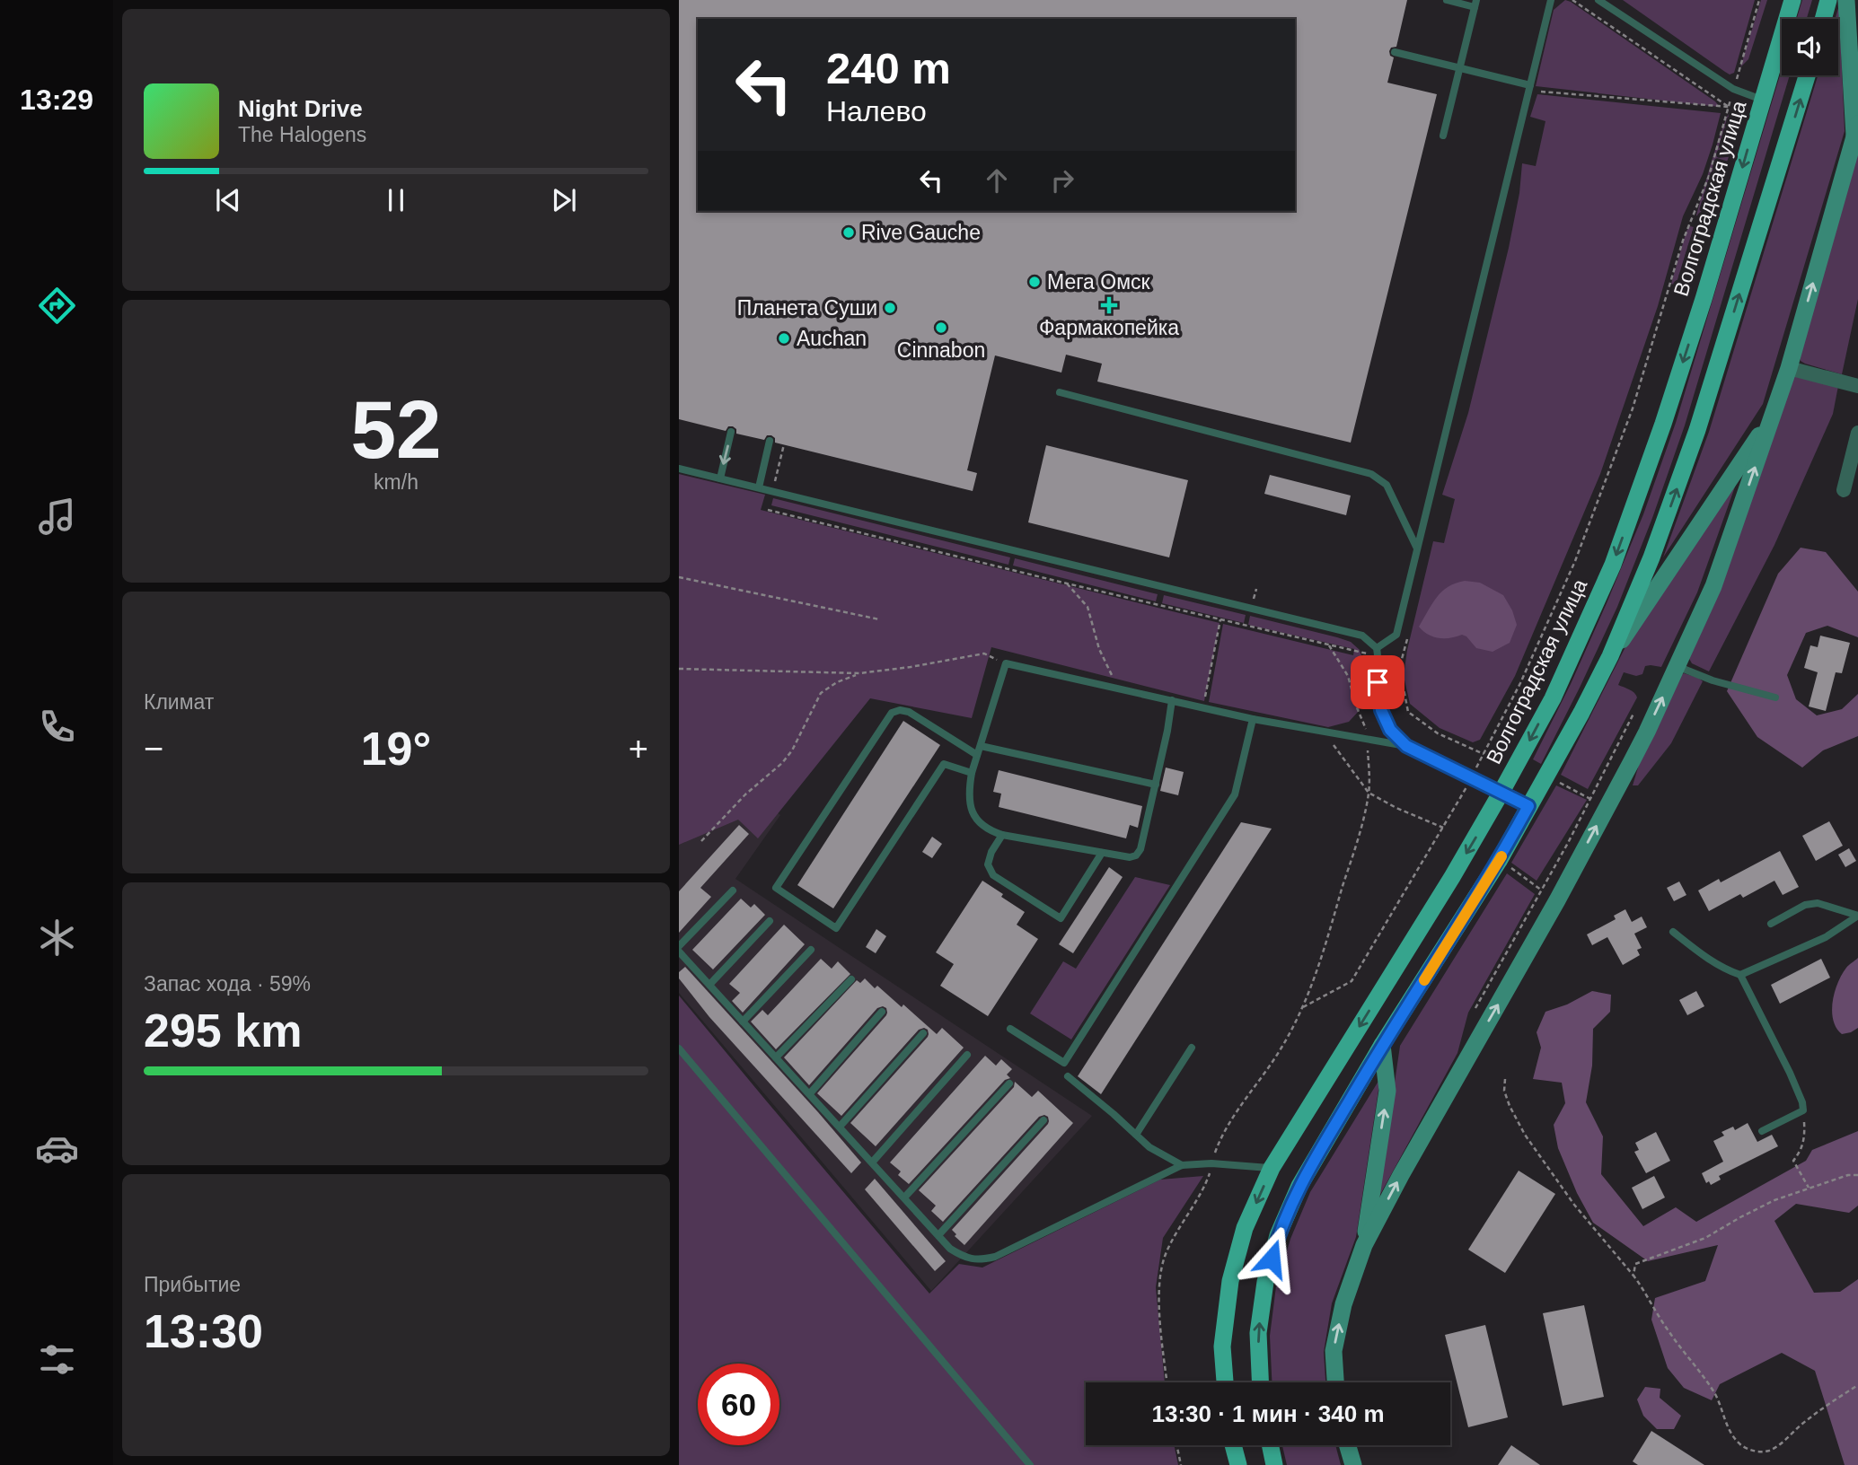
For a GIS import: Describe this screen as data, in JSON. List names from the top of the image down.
{
  "streets": {
    "main road": ["Волгоградская улица"]
  },
  "places": {
    "other": [
      "Rive Gauche",
      "Мега Омск",
      "Планета Суши",
      "Cinnabon",
      "Auchan"
    ],
    "health": ["Фармакопейка"]
  },
  "page": {
    "tabs": "13:29",
    "turn": ["240 m", "Налево"],
    "song": ["Night Drive", "The Halogens"],
    "tile": [
      ["52", "km/h"],
      "Климат",
      ["Запас хода · 59%", "295 km"],
      ["Прибытие", "13:30"]
    ],
    "heat": ["−", "19°", "+"],
    "limit": "60",
    "trip": "13:30 · 1 мин · 340 m"
  }
}
